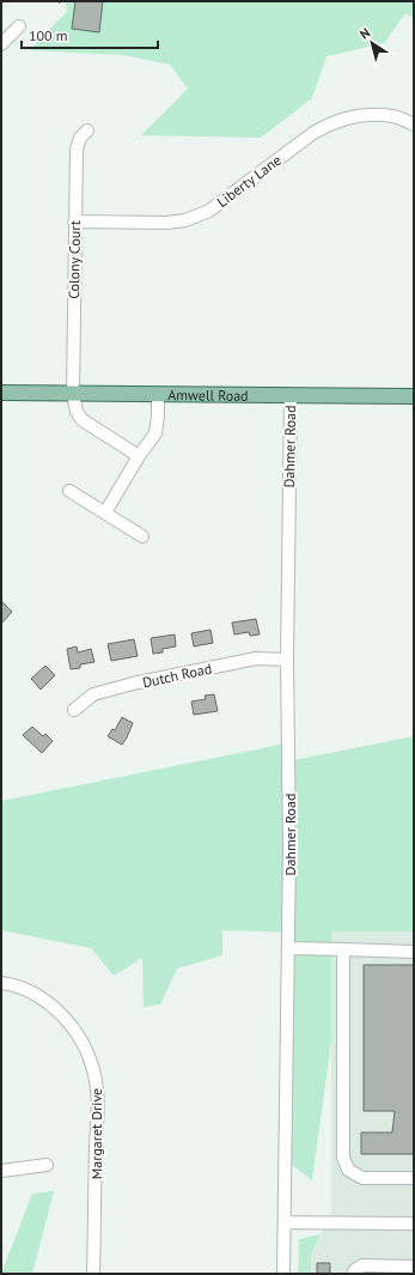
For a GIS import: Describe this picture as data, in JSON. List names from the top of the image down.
{
  "streets": {
    "main road": ["Amwell Road"],
    "street": [
      "Liberty Lane",
      "Colony Court",
      "Dahmer Road",
      "Dutch Road",
      "Margaret Drive"
    ]
  },
  "crossings": [
    ["Liberty Lane", "Colony Court"],
    ["Colony Court", "Amwell Road"],
    ["Amwell Road", "Dahmer Road"],
    ["Dahmer Road", "Dutch Road"]
  ],
  "scale_bar": "100 m",
  "north": "top left"
}
